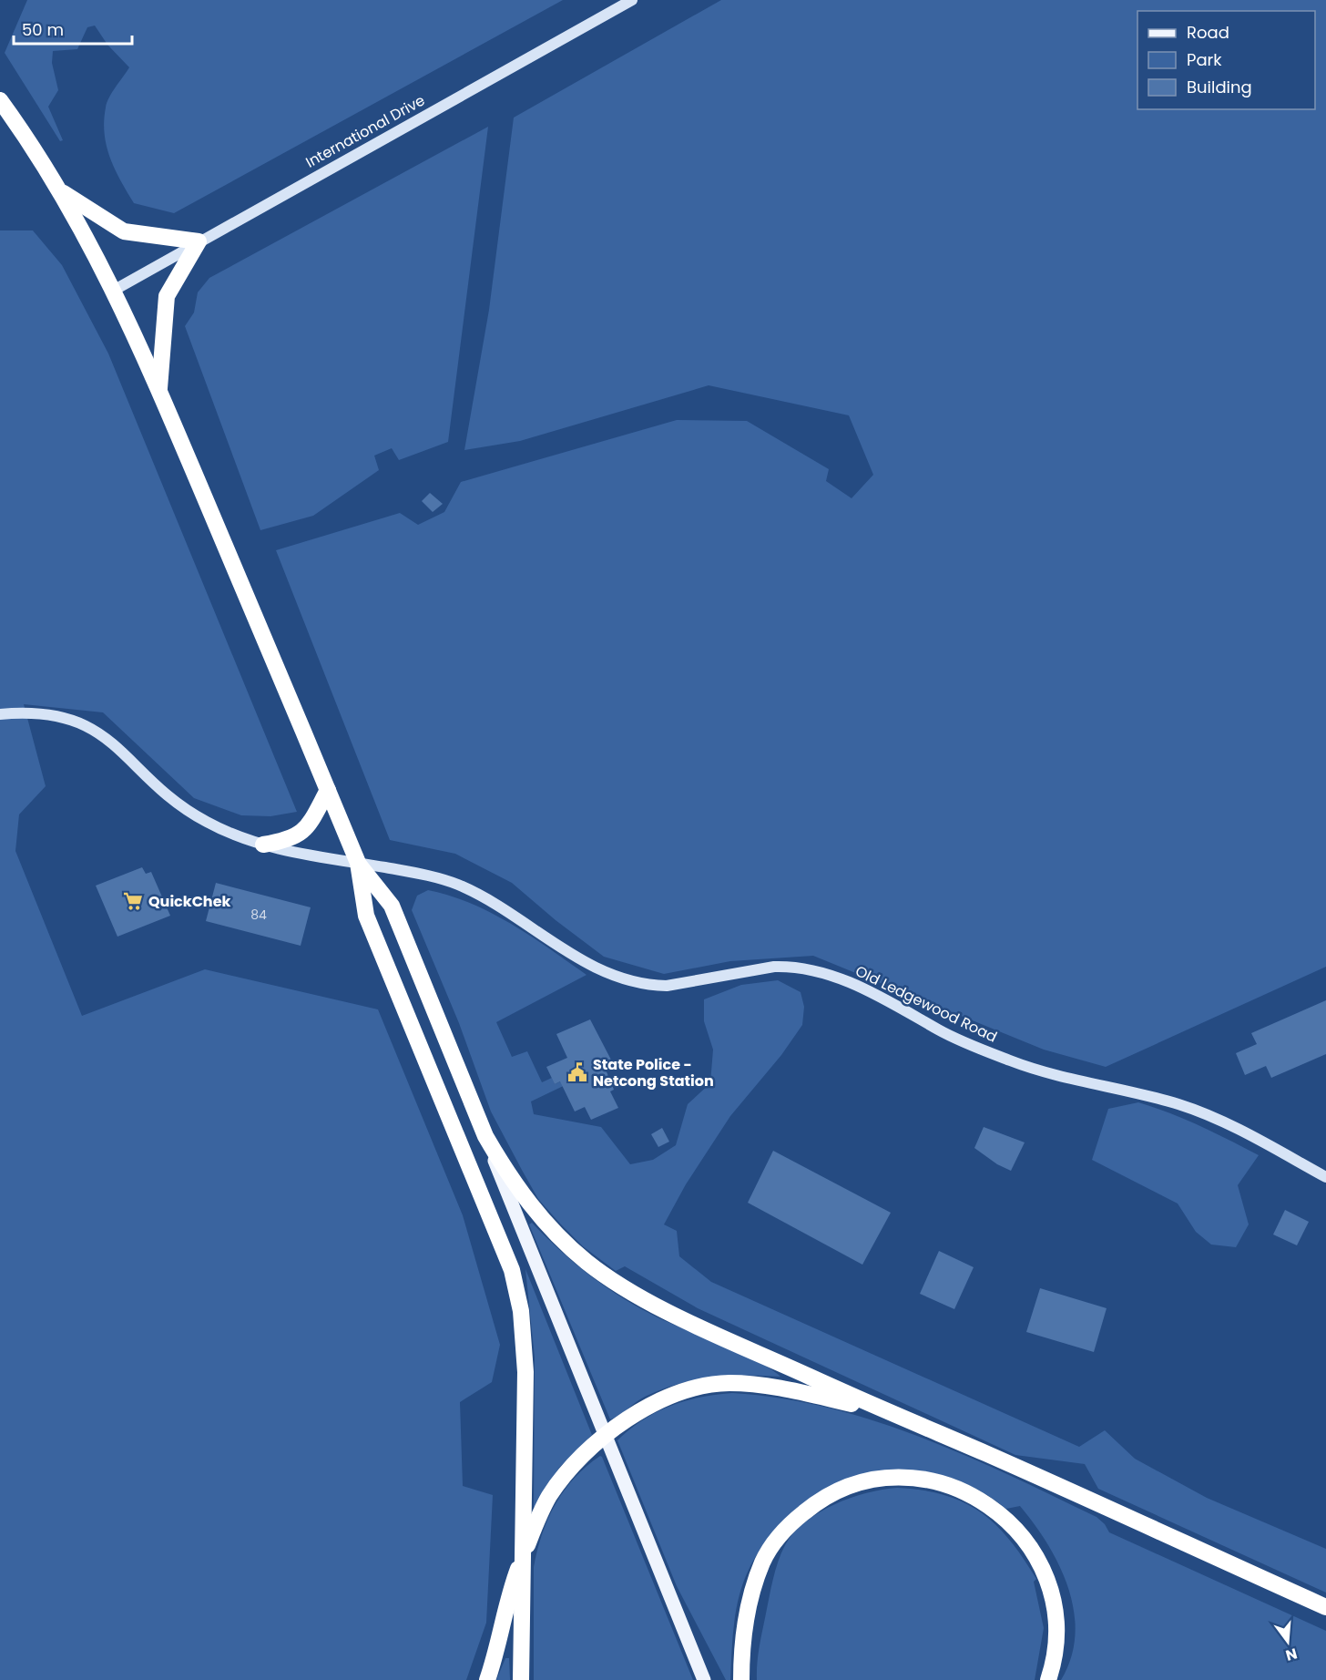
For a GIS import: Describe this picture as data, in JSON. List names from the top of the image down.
{
  "streets": {
    "street": ["International Drive", "Old Ledgewood Road"]
  },
  "places": {
    "supermarket": ["QuickChek"],
    "public building": ["State Police - Netcong Station"]
  },
  "house_numbers": ["84"],
  "legend": ["Road", "Park", "Building"],
  "scale_bar": "50 m",
  "north": "bottom"
}
